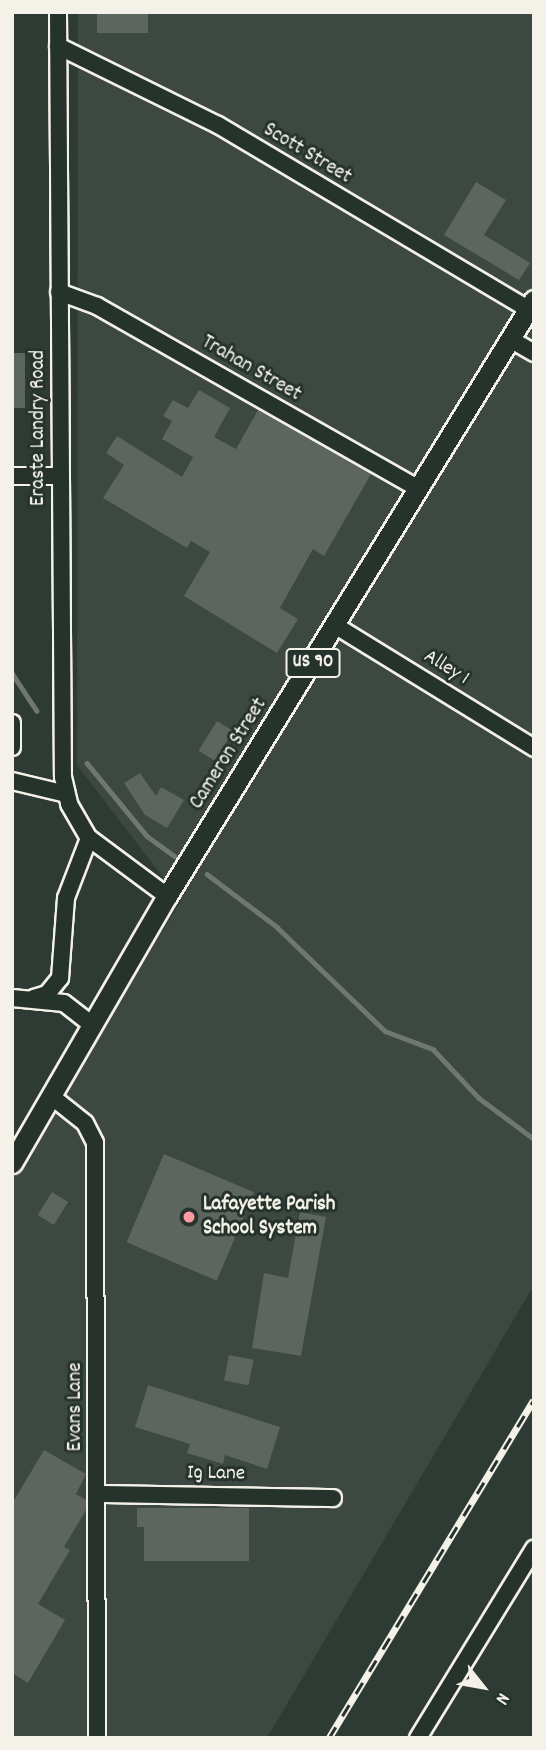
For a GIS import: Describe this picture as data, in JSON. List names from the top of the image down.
{
  "streets": {
    "main road": ["US 90", "Cameron Street"],
    "street": [
      "Scott Street",
      "Trahan Street",
      "Eraste Landry Road",
      "Alley 1",
      "Evans Lane",
      "Ig Lane"
    ]
  },
  "crossings": [
    ["Scott Street", "Eraste Landry Road"],
    ["Scott Street", "Cameron Street"],
    ["Trahan Street", "Eraste Landry Road"],
    ["Trahan Street", "Cameron Street"],
    ["Eraste Landry Road", "Cameron Street"],
    ["Alley 1", "Cameron Street"],
    ["Cameron Street", "Evans Lane"],
    ["Evans Lane", "Ig Lane"]
  ],
  "places": ["Lafayette Parish School System"],
  "north": "bottom right"
}
